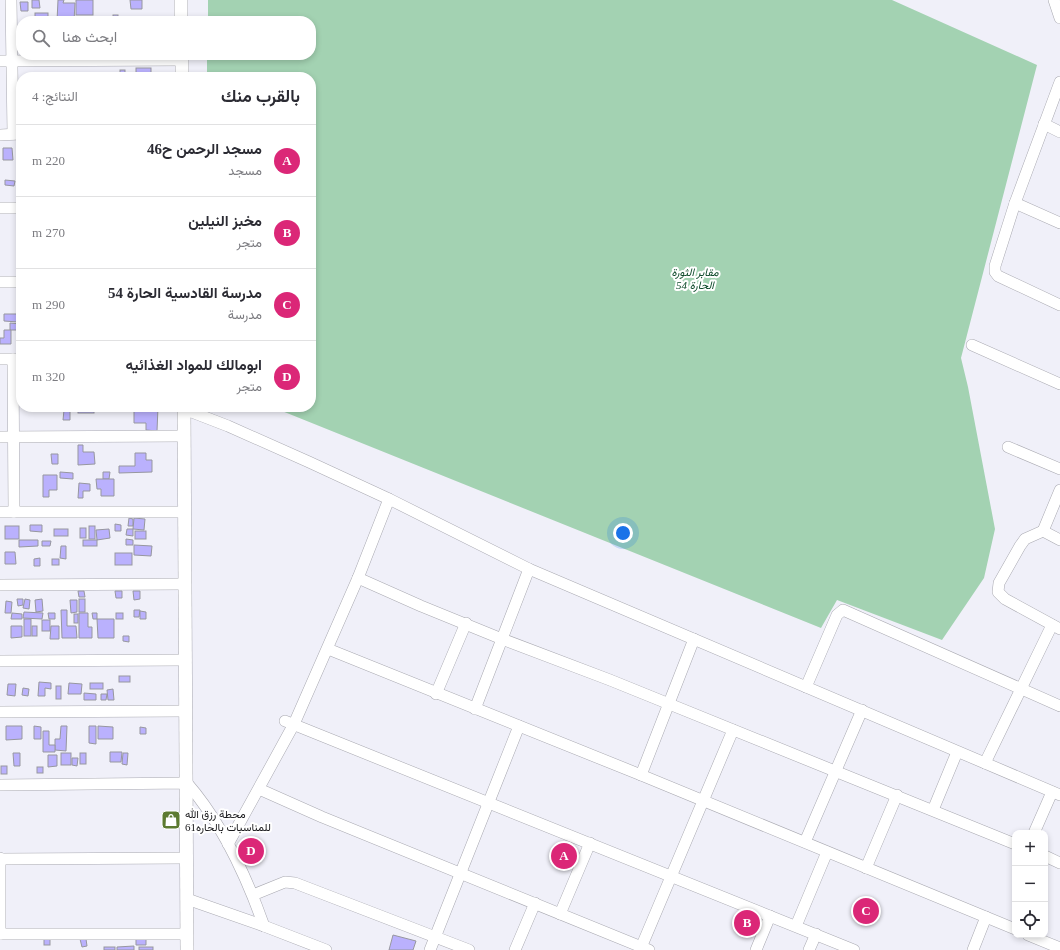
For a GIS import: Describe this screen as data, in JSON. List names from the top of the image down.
{
  "parks": ["مقابر الثورة الحارة 54"],
  "places": {
    "shop": ["محطة رزق الله للمناسبات بالحاره61"]
  },
  "page": {
    "search": "ابحث هنا",
    "heading": ["بالقرب منك", "النتائج: 4"],
    "list": [
      {
        "mark": "A",
        "name": "مسجد الرحمن ح46",
        "note": "مسجد",
        "value": "220 m"
      },
      {
        "mark": "B",
        "name": "مخبز النيلين",
        "note": "متجر",
        "value": "270 m"
      },
      {
        "mark": "C",
        "name": "مدرسة القادسية الحارة 54",
        "note": "مدرسة",
        "value": "290 m"
      },
      {
        "mark": "D",
        "name": "ابومالك للمواد الغذائيه",
        "note": "متجر",
        "value": "320 m"
      }
    ],
    "map_buttons": ["+", "−"],
    "pins": [
      "D",
      "A",
      "C",
      "B"
    ]
  }
}
